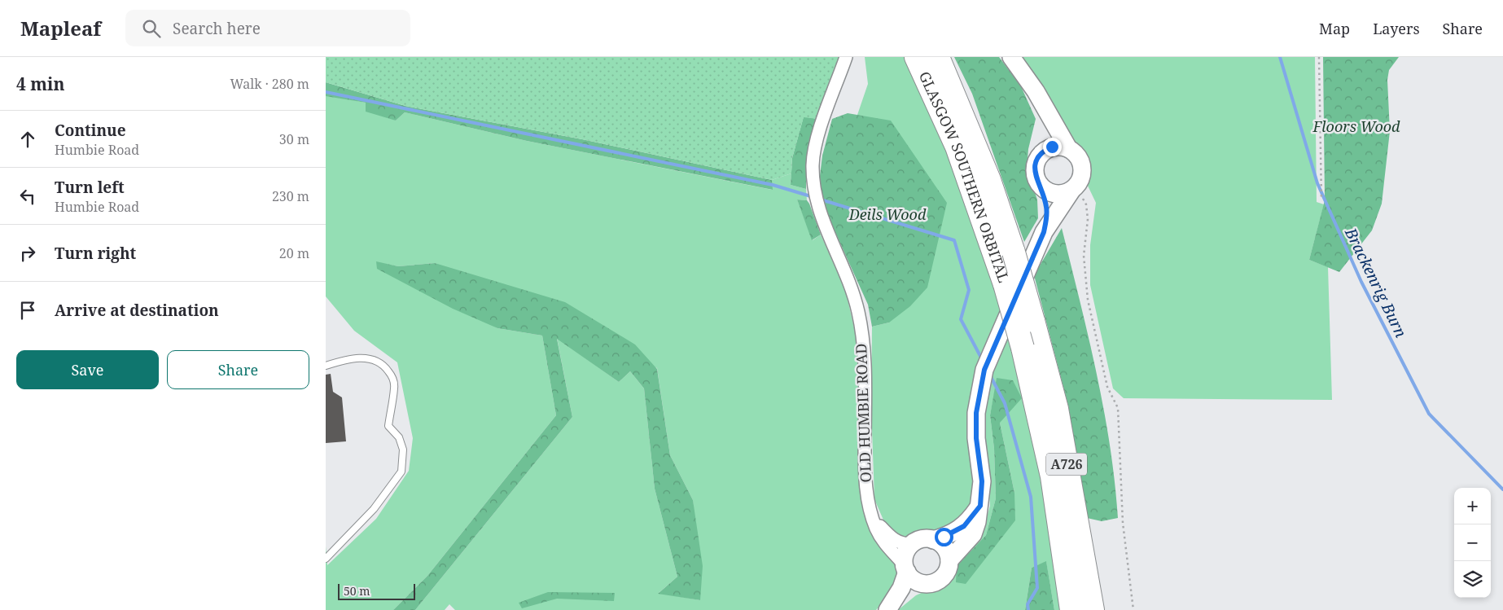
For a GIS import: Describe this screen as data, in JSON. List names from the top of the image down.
{
  "streets": {
    "highway": ["GLASGOW SOUTHERN ORBITAL", "A726"],
    "street": ["OLD HUMBIE ROAD"]
  },
  "water": ["Brackenrig Burn"],
  "parks": ["Floors Wood", "Deils Wood"],
  "scale_bar": "50 m",
  "page": {
    "header": "Mapleaf",
    "search": "Search here",
    "nav": ["Map", "Layers", "Share"],
    "heading": ["4 min", "Walk · 280 m"],
    "list": [
      ["Continue", "Humbie Road", "30 m"],
      ["Turn left", "Humbie Road", "230 m"],
      ["Turn right", "20 m"],
      "Arrive at destination"
    ],
    "buttons": ["Save", "Share"],
    "map_buttons": ["+", "−"],
    "scale": "50 m"
  }
}
